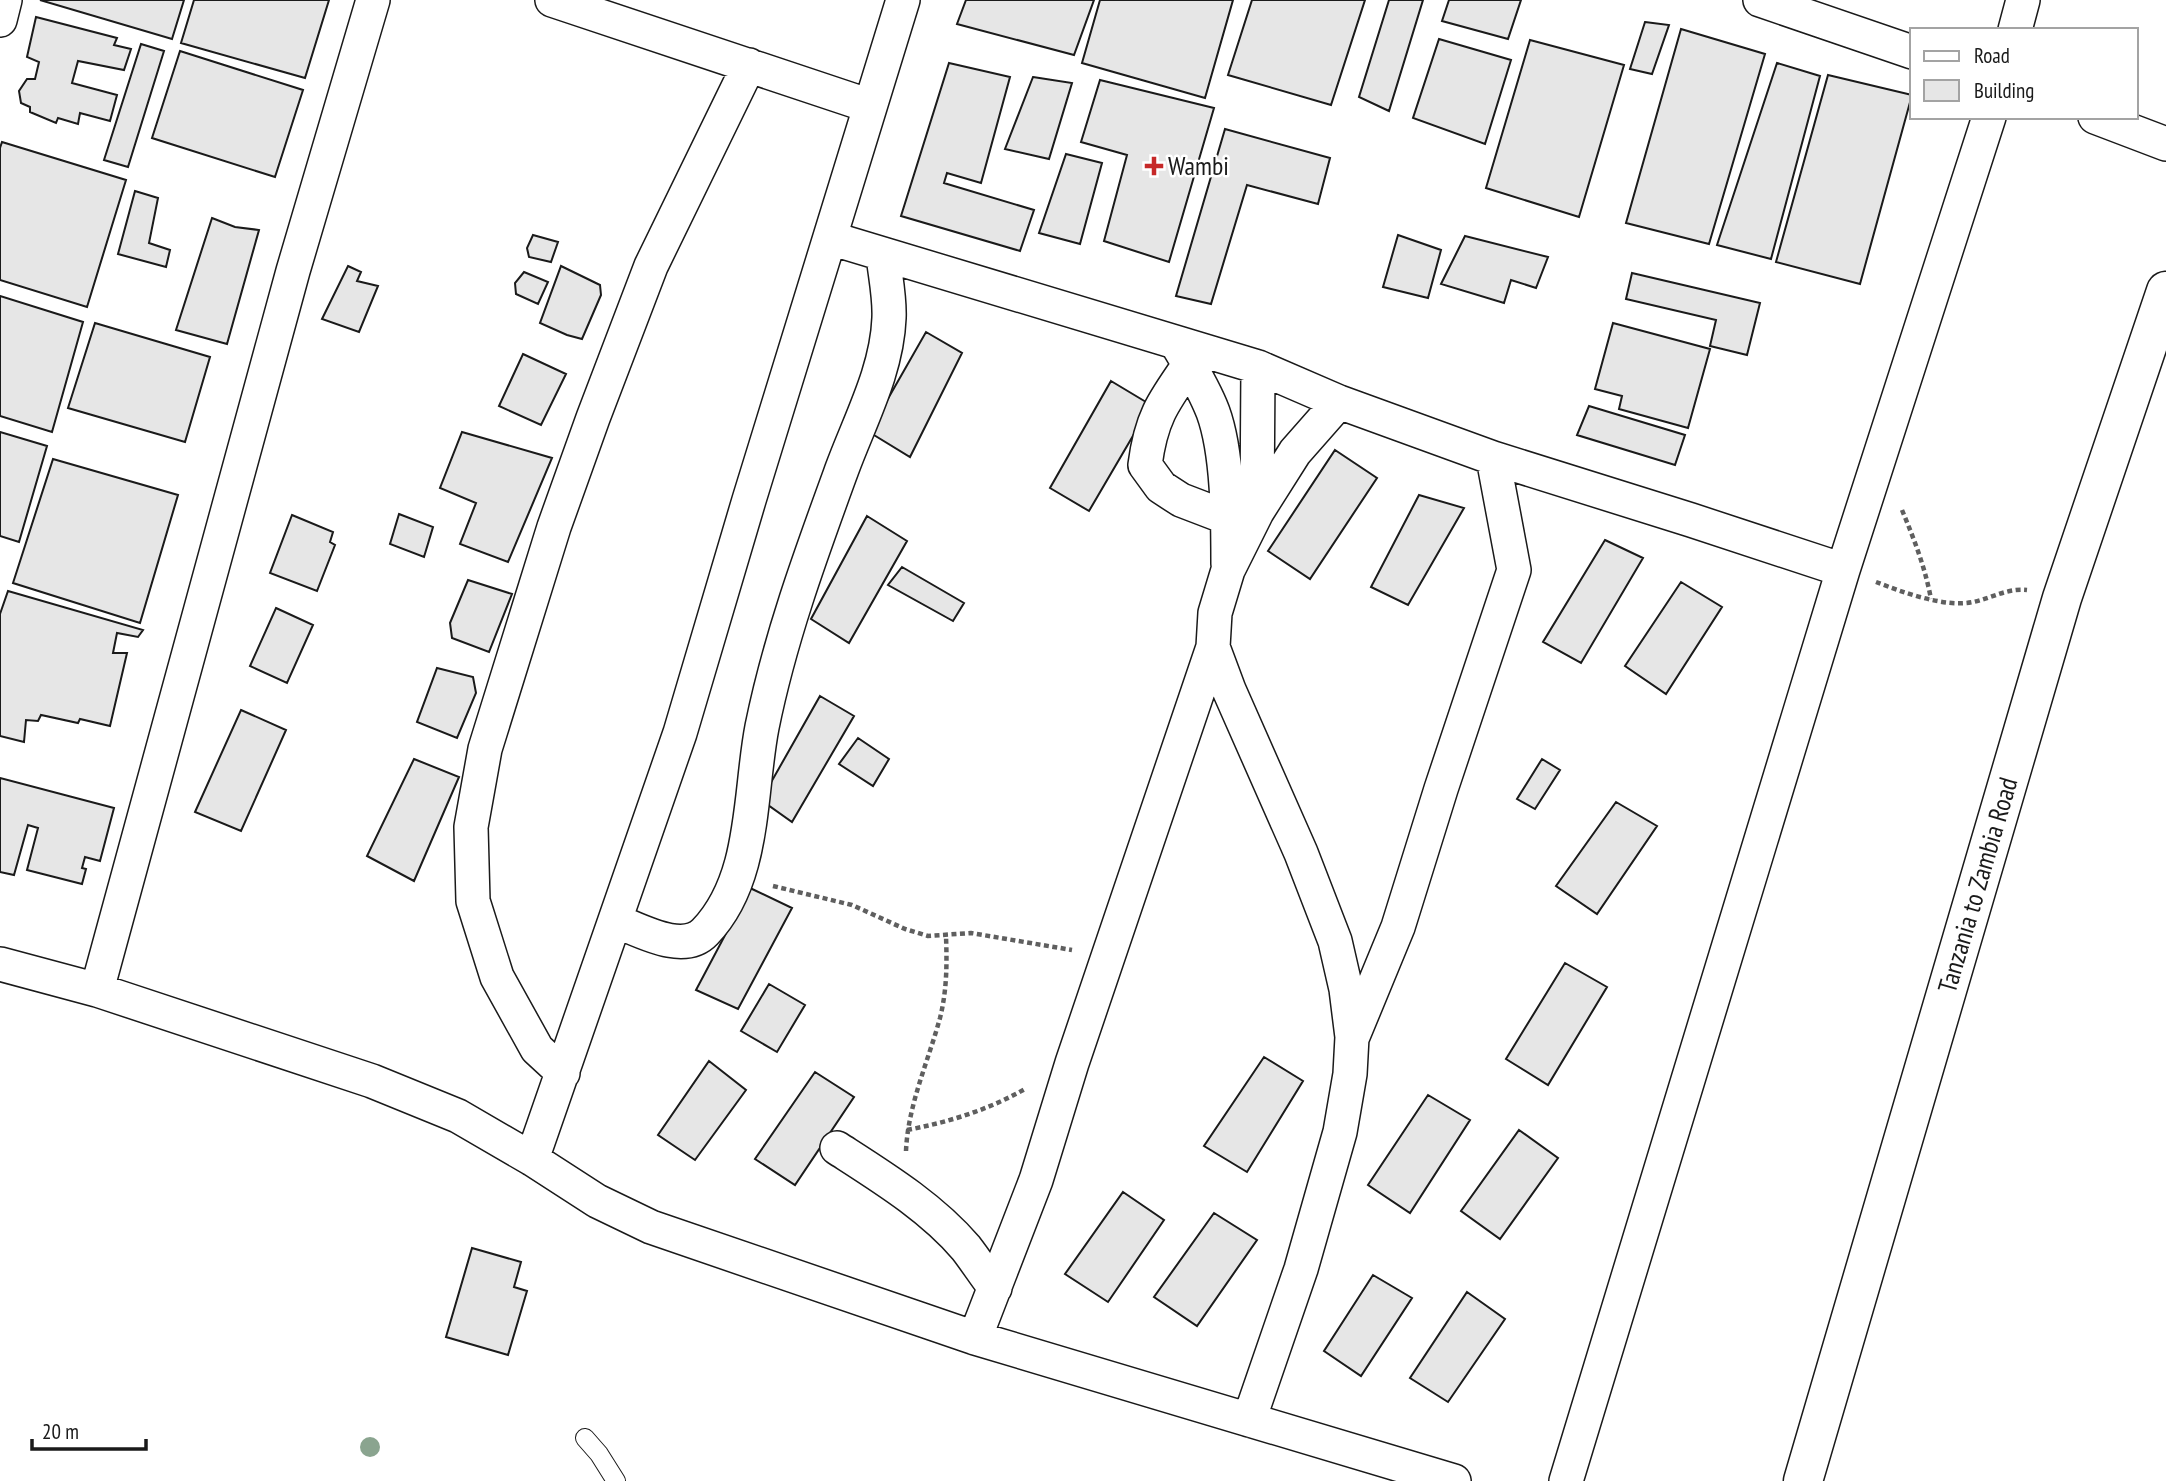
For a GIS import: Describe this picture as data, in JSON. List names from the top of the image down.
{
  "streets": {
    "highway": ["Tanzania to Zambia Road"]
  },
  "places": {
    "health": ["Wambi"]
  },
  "legend": ["Road", "Building"],
  "scale_bar": "20 m"
}
